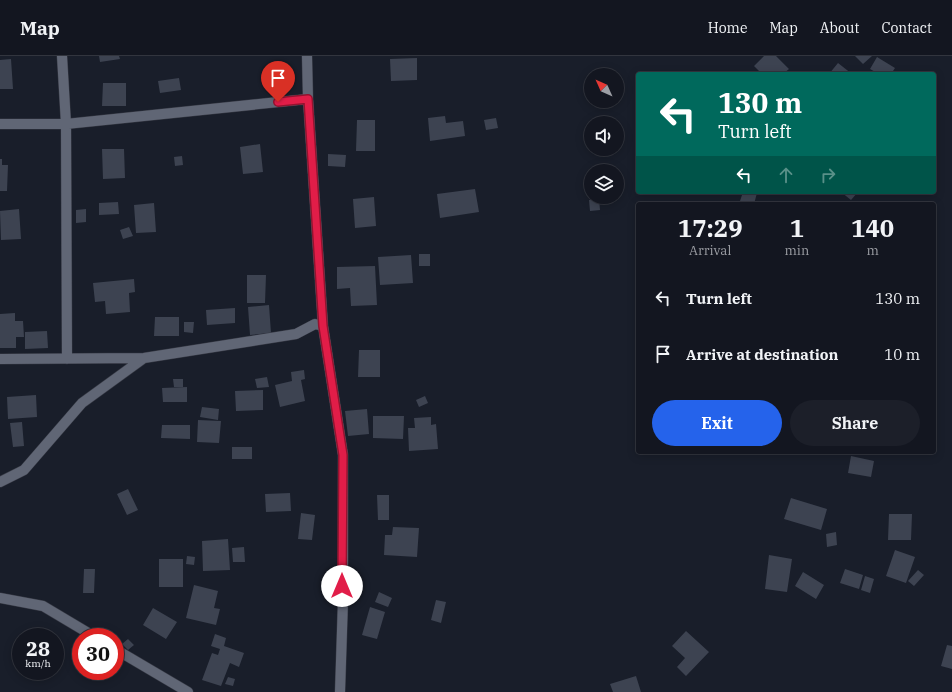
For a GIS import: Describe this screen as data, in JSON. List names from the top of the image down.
{
  "north": "top left",
  "page": {
    "header": "Map",
    "nav": [
      "Home",
      "Map",
      "About",
      "Contact"
    ],
    "turn": ["130 m", "Turn left"],
    "eta": [
      "17:29",
      "Arrival",
      "1",
      "min",
      "140",
      "m"
    ],
    "list": [
      {
        "name": "Turn left",
        "value": "130 m"
      },
      {
        "name": "Arrive at destination",
        "value": "10 m"
      }
    ],
    "buttons": ["Exit", "Share"],
    "speed": "28 km/h",
    "limit": "30"
  }
}
